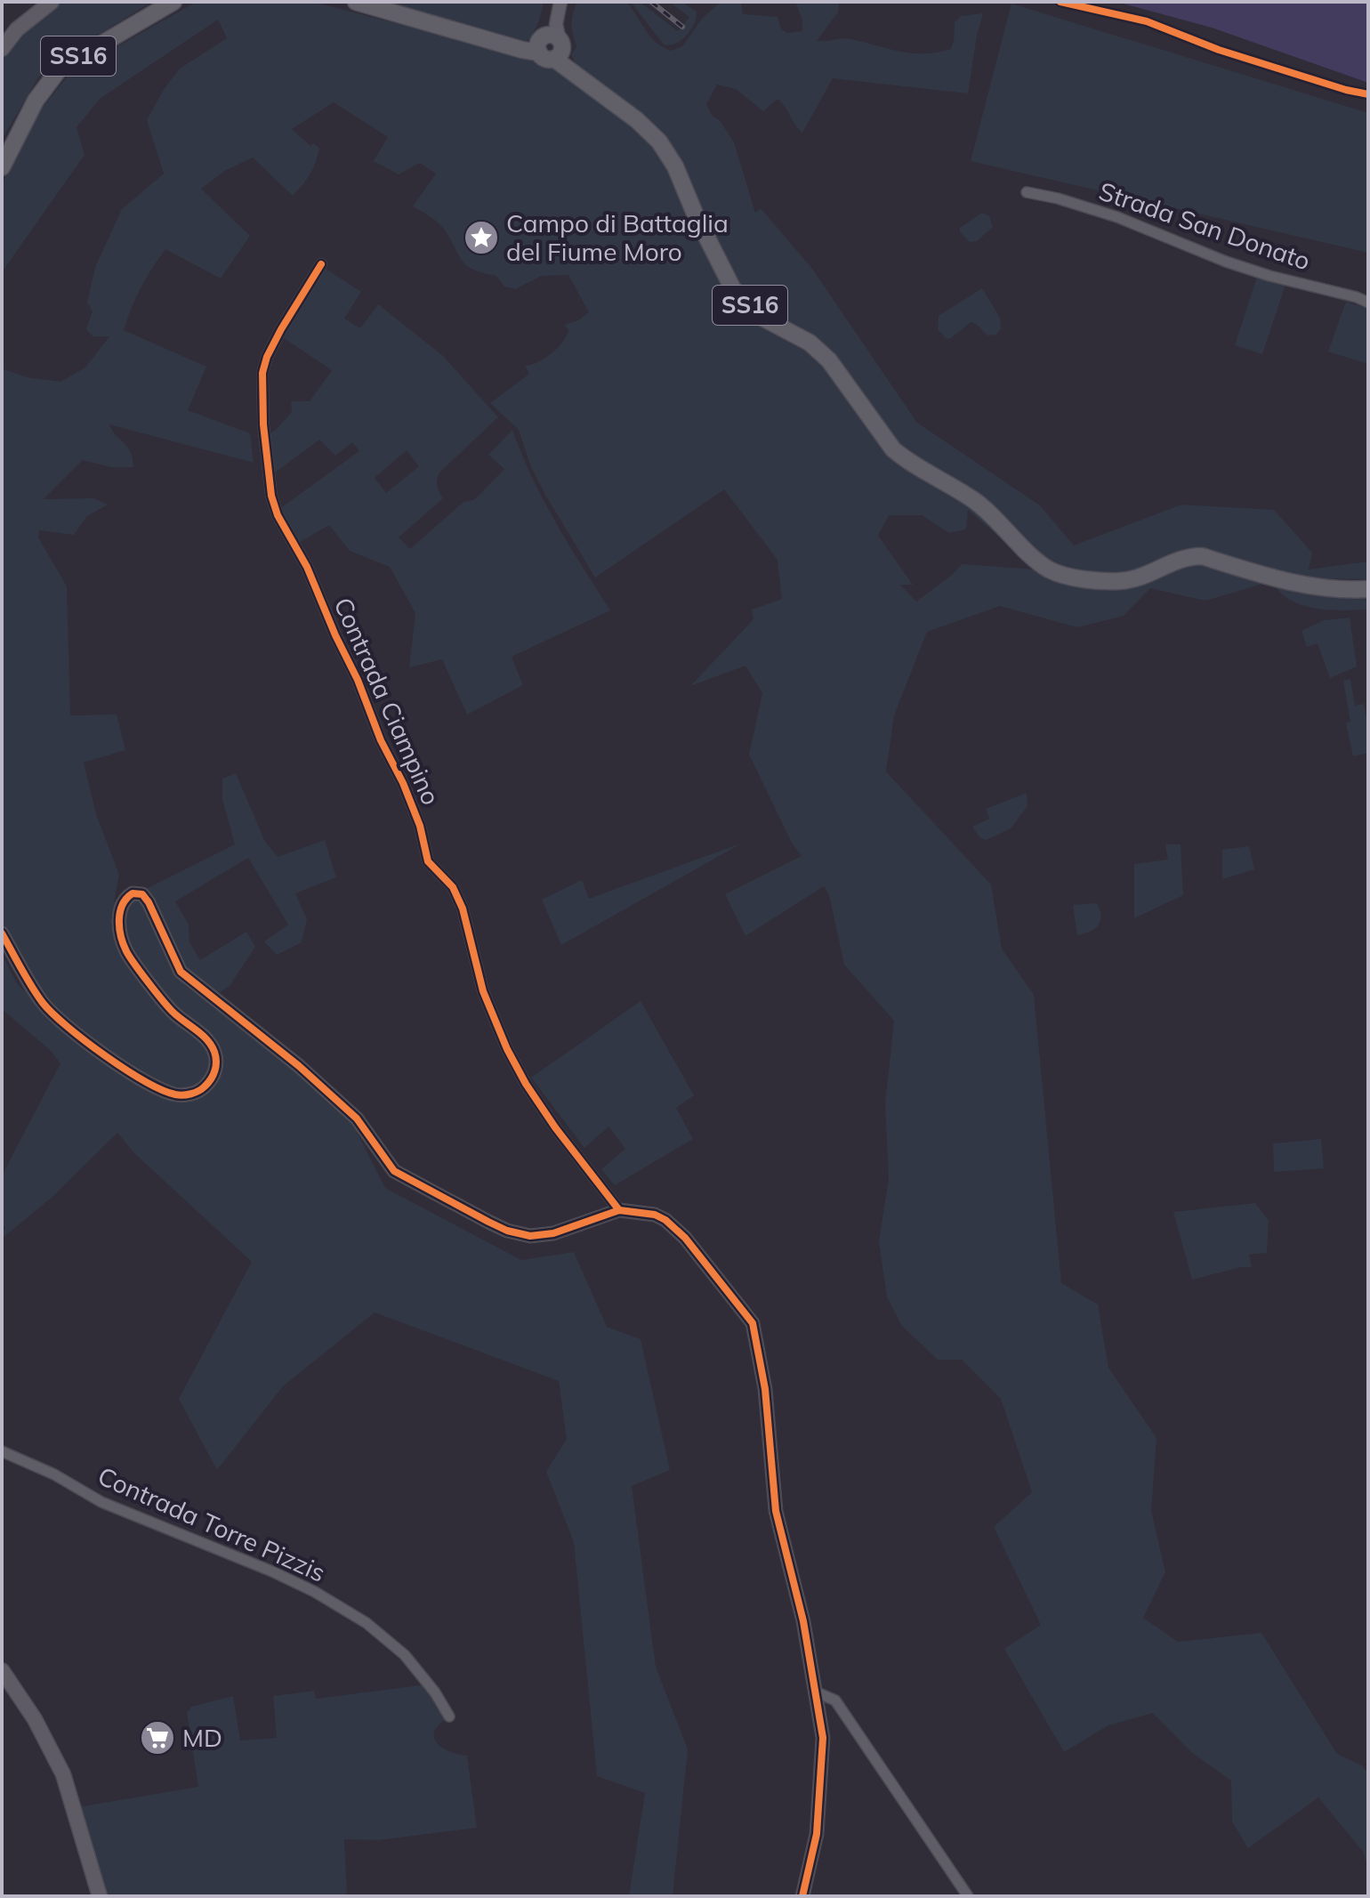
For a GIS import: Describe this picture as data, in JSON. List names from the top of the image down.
{
  "streets": {
    "main road": ["SS16"],
    "street": ["Strada San Donato", "Contrada Ciampino", "Contrada Torre Pizzis"]
  },
  "places": {
    "place": ["Campo di Battaglia del Fiume Moro"],
    "supermarket": ["MD"]
  }
}
